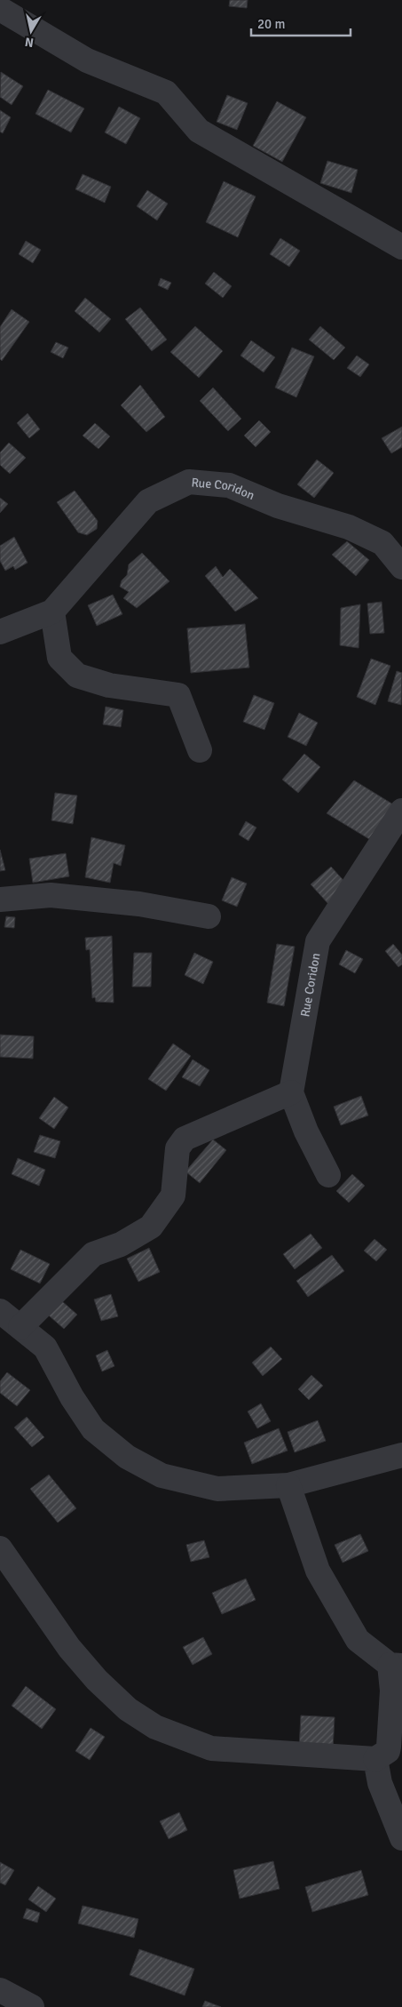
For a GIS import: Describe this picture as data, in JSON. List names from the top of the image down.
{
  "streets": {
    "street": ["Rue Coridon"]
  },
  "scale_bar": "20 m",
  "north": "bottom"
}
